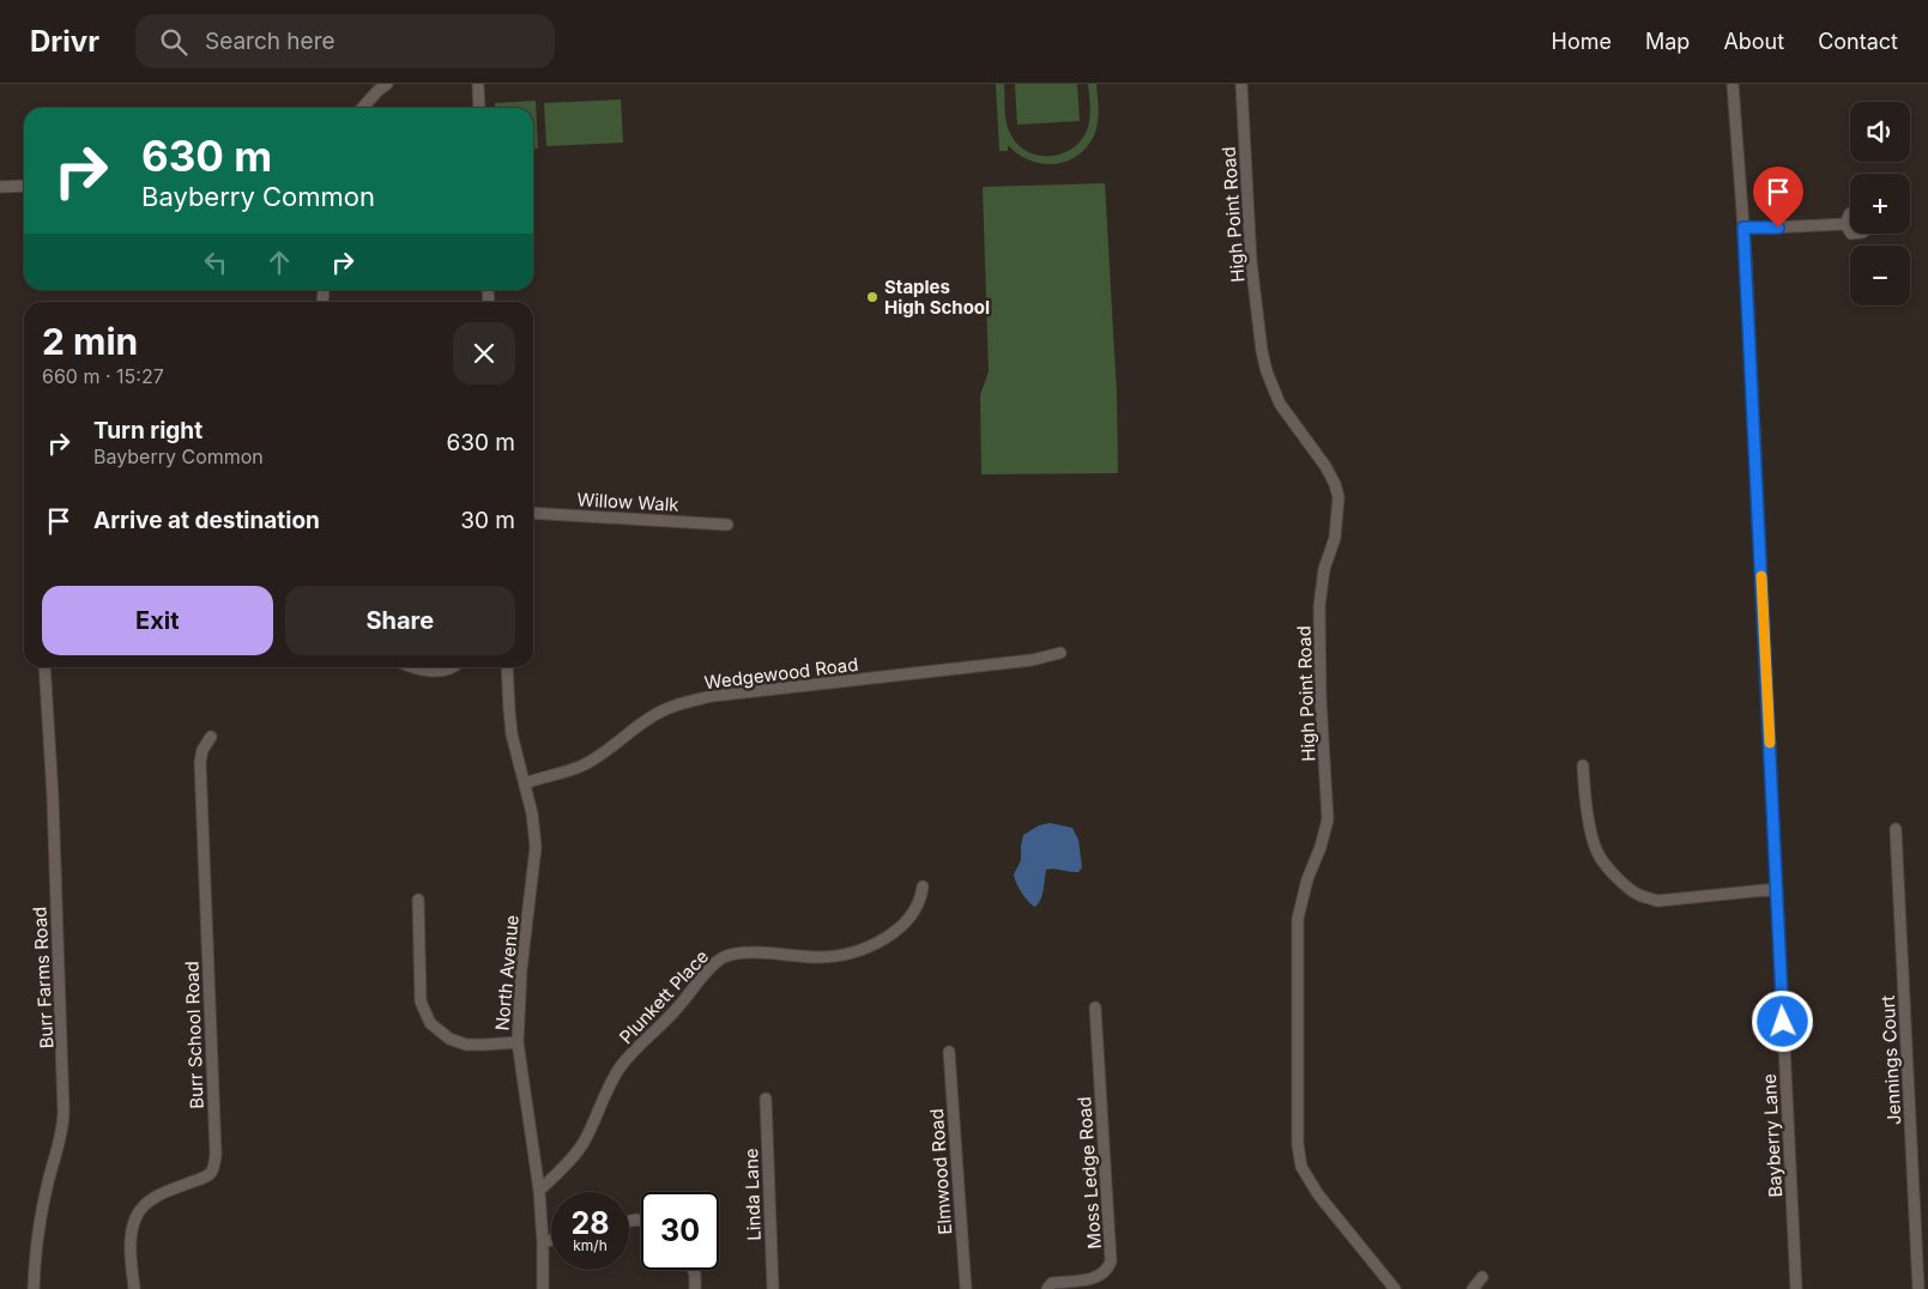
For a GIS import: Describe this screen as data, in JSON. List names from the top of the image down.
{
  "streets": {
    "street": [
      "High Point Road",
      "Willow Walk",
      "Wedgewood Road",
      "North Avenue",
      "Burr Farms Road",
      "Plunkett Place",
      "Burr School Road",
      "Jennings Court",
      "Bayberry Lane",
      "Elmwood Road",
      "Moss Ledge Road",
      "Linda Lane"
    ]
  },
  "crossings": [
    ["Wedgewood Road", "North Avenue"],
    ["North Avenue", "Plunkett Place"]
  ],
  "places": ["Staples High School"],
  "page": {
    "header": "Drivr",
    "search": "Search here",
    "nav": [
      "Home",
      "Map",
      "About",
      "Contact"
    ],
    "map_buttons": ["+", "−"],
    "turn": ["630 m", "Bayberry Common"],
    "heading": ["2 min", "660 m · 15:27"],
    "list": [
      {
        "name": "Turn right",
        "note": "Bayberry Common",
        "value": "630 m"
      },
      {
        "name": "Arrive at destination",
        "value": "30 m"
      }
    ],
    "buttons": ["Exit", "Share"],
    "speed": "28 km/h",
    "limit": "30"
  }
}
